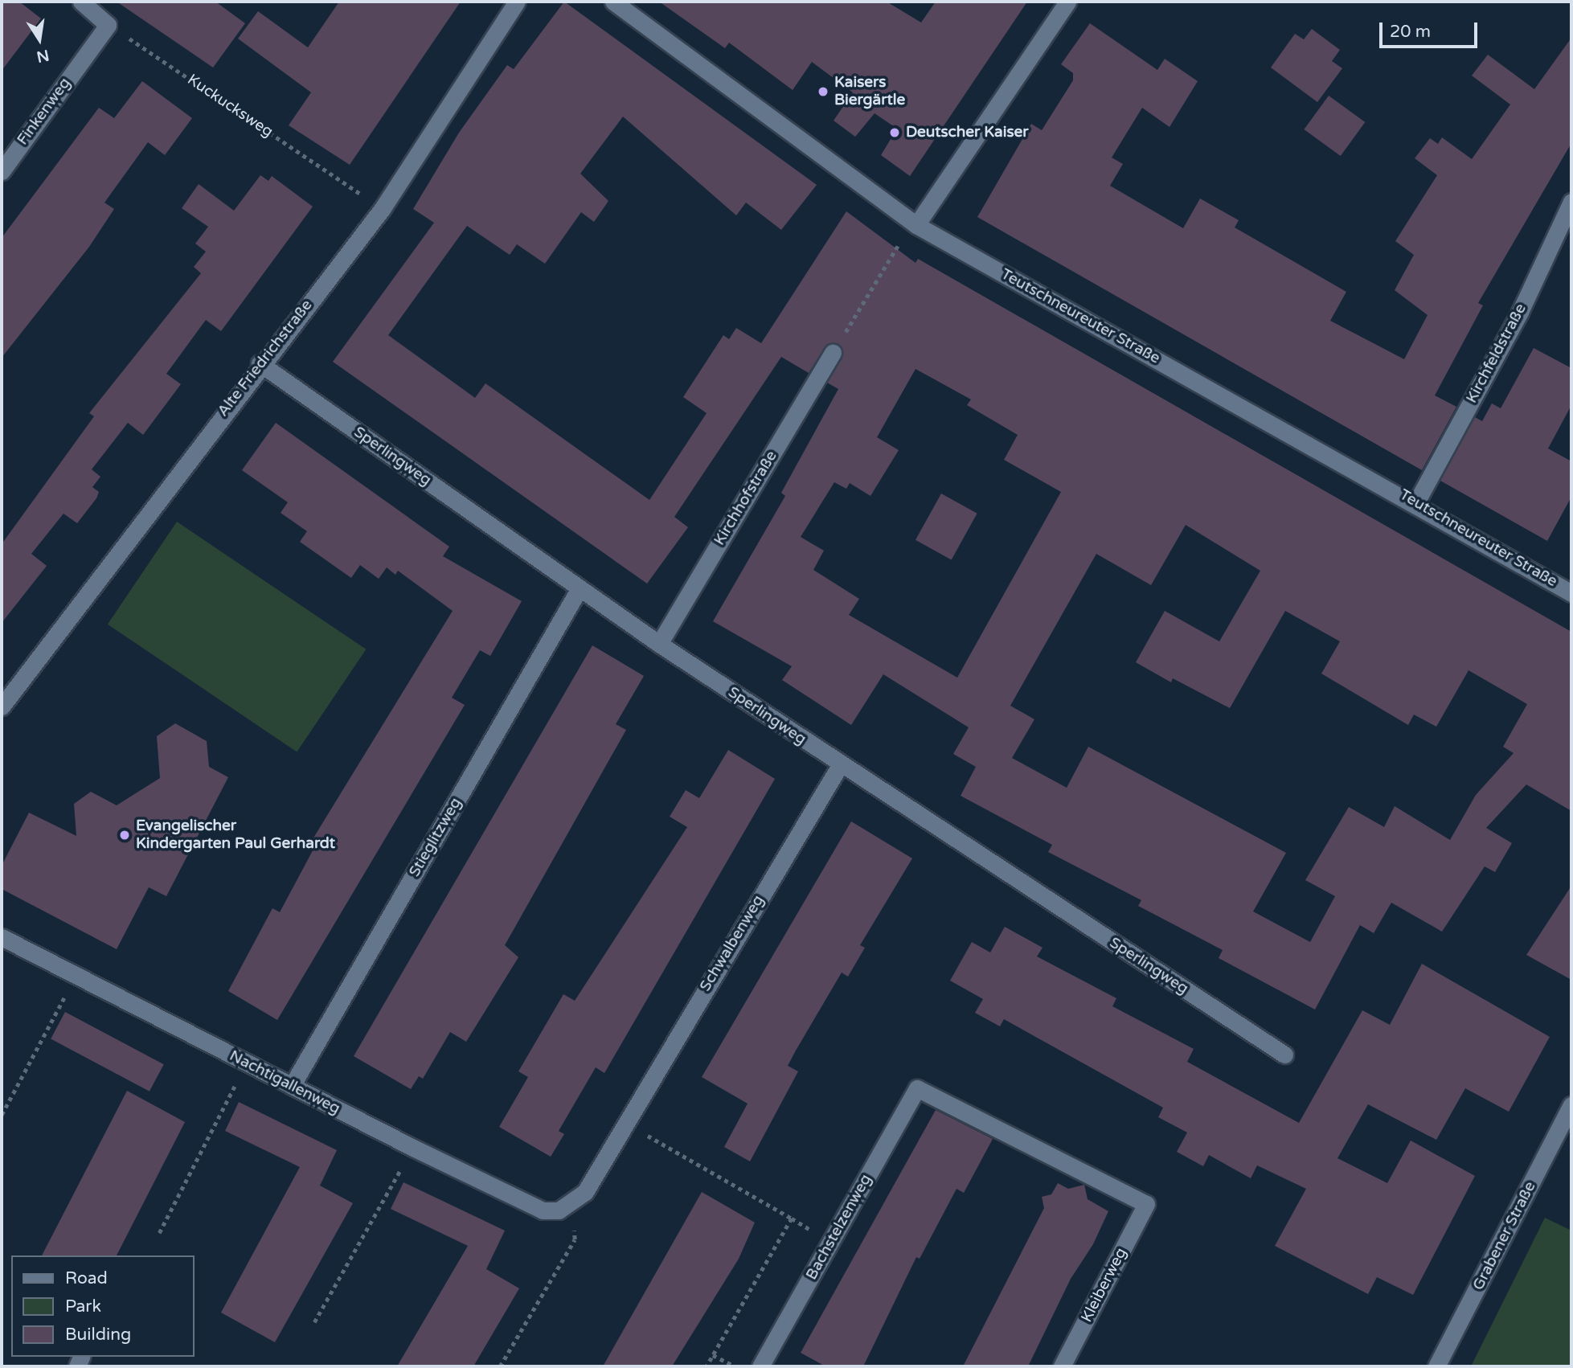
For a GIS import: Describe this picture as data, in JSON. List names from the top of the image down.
{
  "streets": {
    "street": [
      "Finkenweg",
      "Teutschneureuter Straße",
      "Kirchfeldstraße",
      "Alte Friedrichstraße",
      "Sperlingweg",
      "Kirchhofstraße",
      "Stieglitzweg",
      "Schwalbenweg",
      "Nachtigallenweg",
      "Bachstelzenweg",
      "Grabener Straße",
      "Kleiberweg"
    ],
    "path": ["Kuckucksweg"]
  },
  "crossings": [
    ["Kuckucksweg", "Finkenweg"],
    ["Kuckucksweg", "Alte Friedrichstraße"],
    ["Teutschneureuter Straße", "Kirchfeldstraße"],
    ["Alte Friedrichstraße", "Sperlingweg"],
    ["Sperlingweg", "Kirchhofstraße"],
    ["Sperlingweg", "Stieglitzweg"],
    ["Sperlingweg", "Schwalbenweg"],
    ["Stieglitzweg", "Nachtigallenweg"],
    ["Schwalbenweg", "Nachtigallenweg"],
    ["Bachstelzenweg", "Kleiberweg"]
  ],
  "places": ["Kaisers Biergärtle", "Deutscher Kaiser", "Evangelischer Kindergarten Paul Gerhardt"],
  "legend": ["Road", "Park", "Building"],
  "scale_bar": "20 m",
  "north": "bottom"
}
